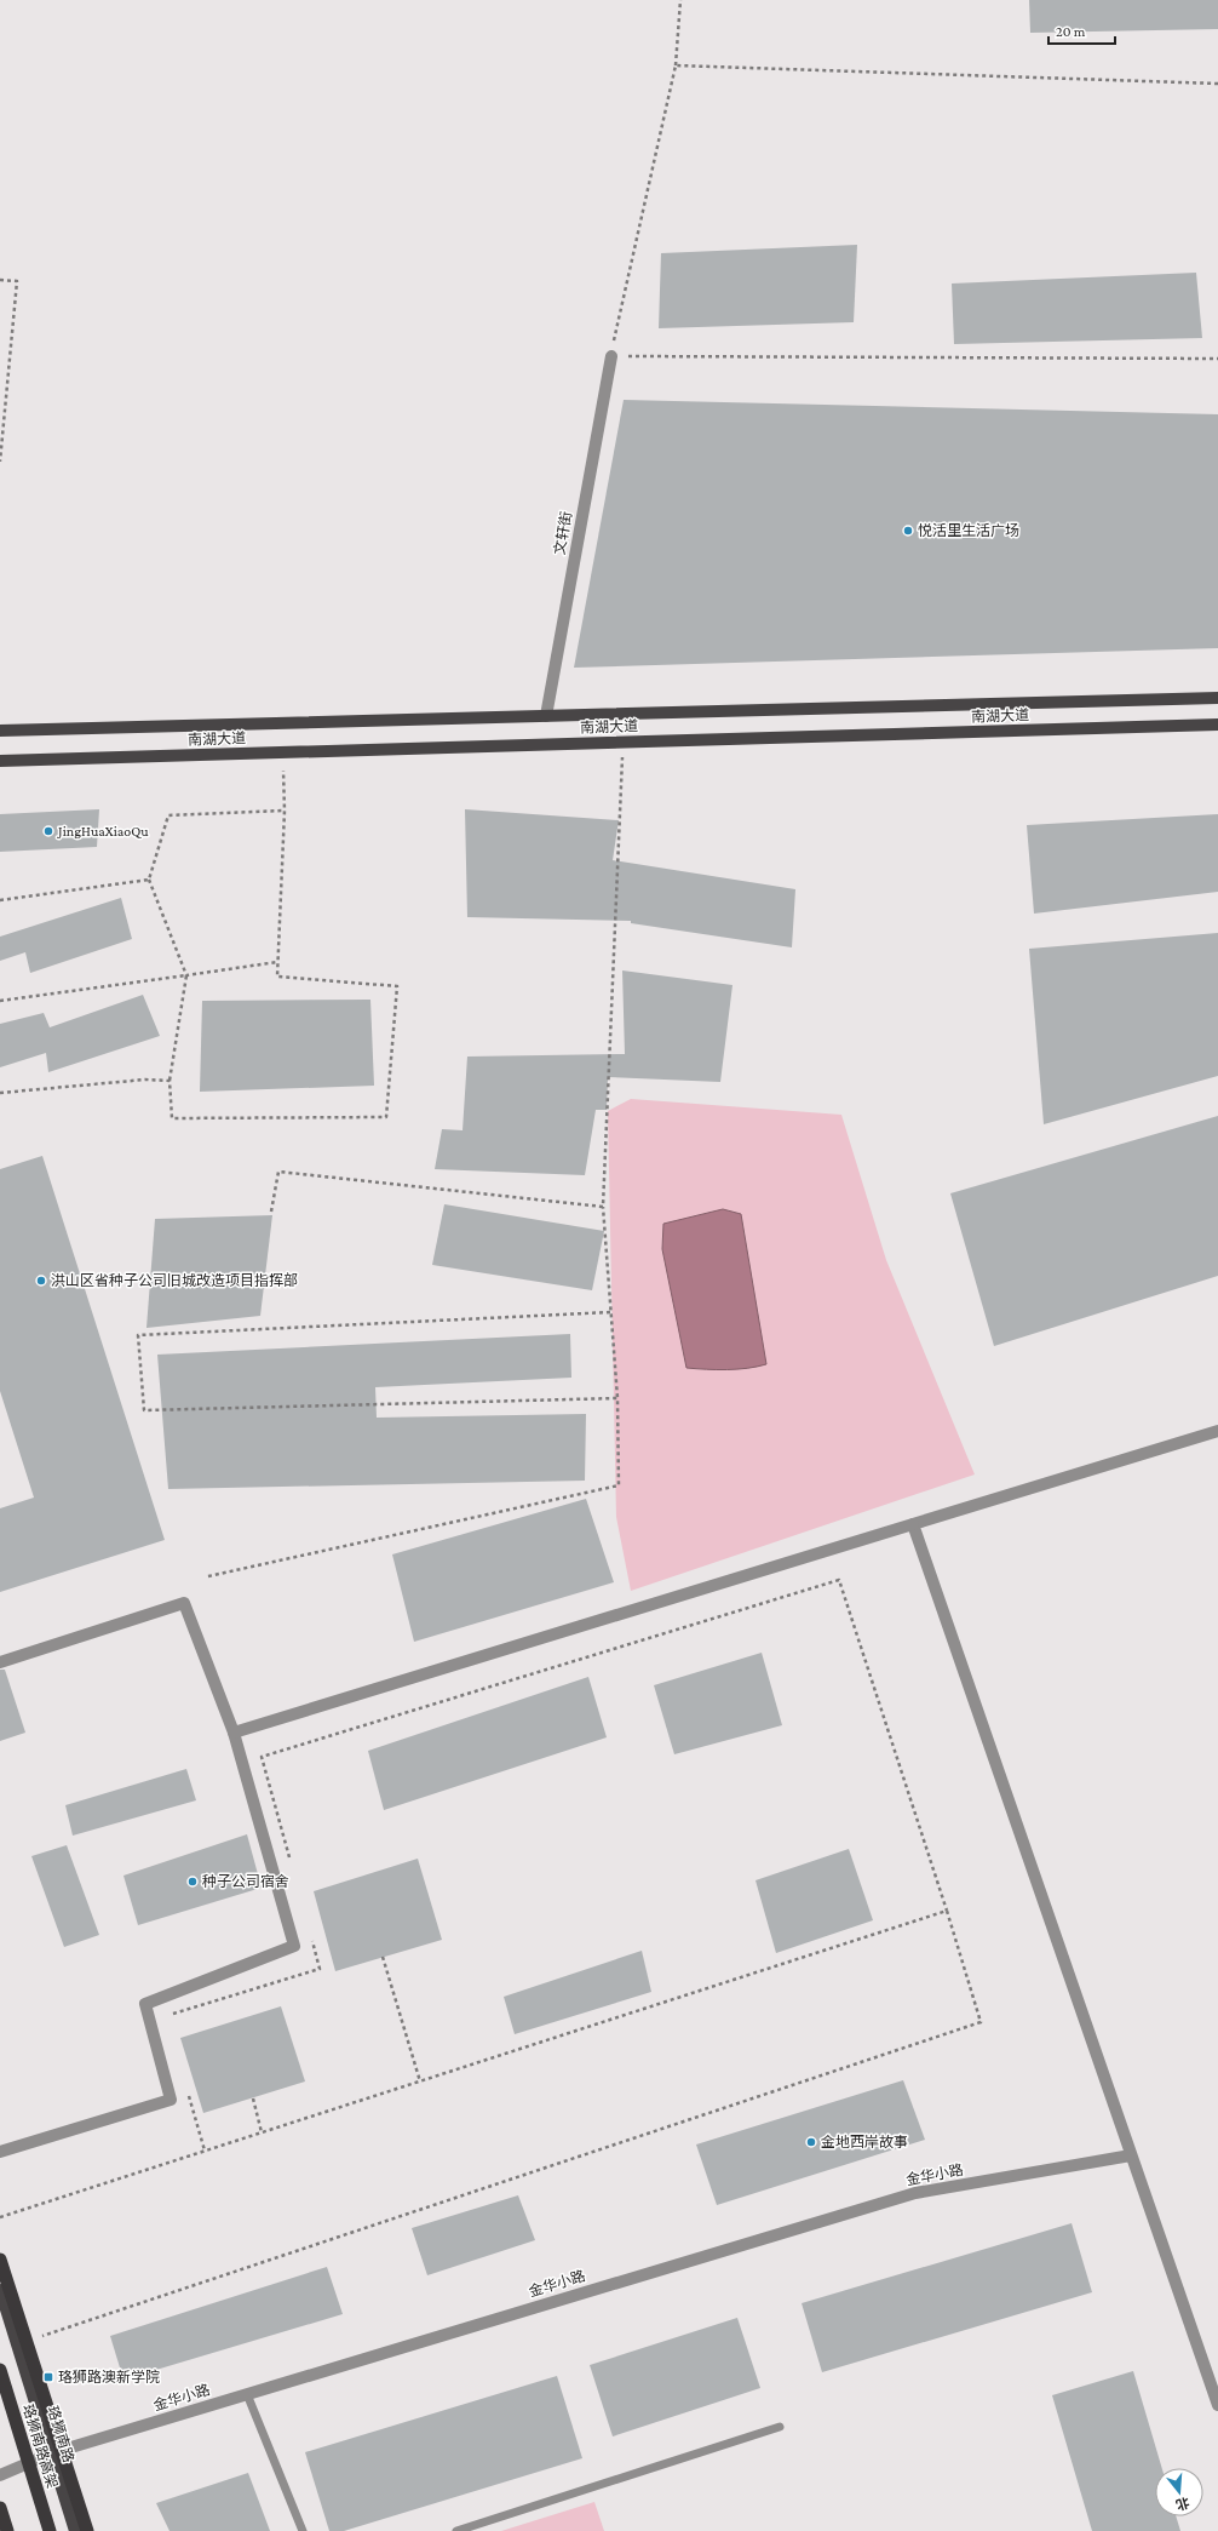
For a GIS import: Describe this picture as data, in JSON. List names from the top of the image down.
{
  "streets": {
    "highway": ["珞狮南路高架"],
    "main road": ["南湖大道", "珞狮南路"],
    "street": ["文轩街", "金华小路"]
  },
  "crossings": [
    ["文轩街", "南湖大道"],
    ["金华小路", "珞狮南路"]
  ],
  "places": {
    "other": [
      "悦活里生活广场",
      "JingHuaXiaoQu",
      "洪山区省种子公司旧城改造项目指挥部",
      "种子公司宿舍",
      "金地西岸故事"
    ],
    "transit": ["珞狮路澳新学院"]
  },
  "scale_bar": "20 m",
  "north": "bottom"
}
